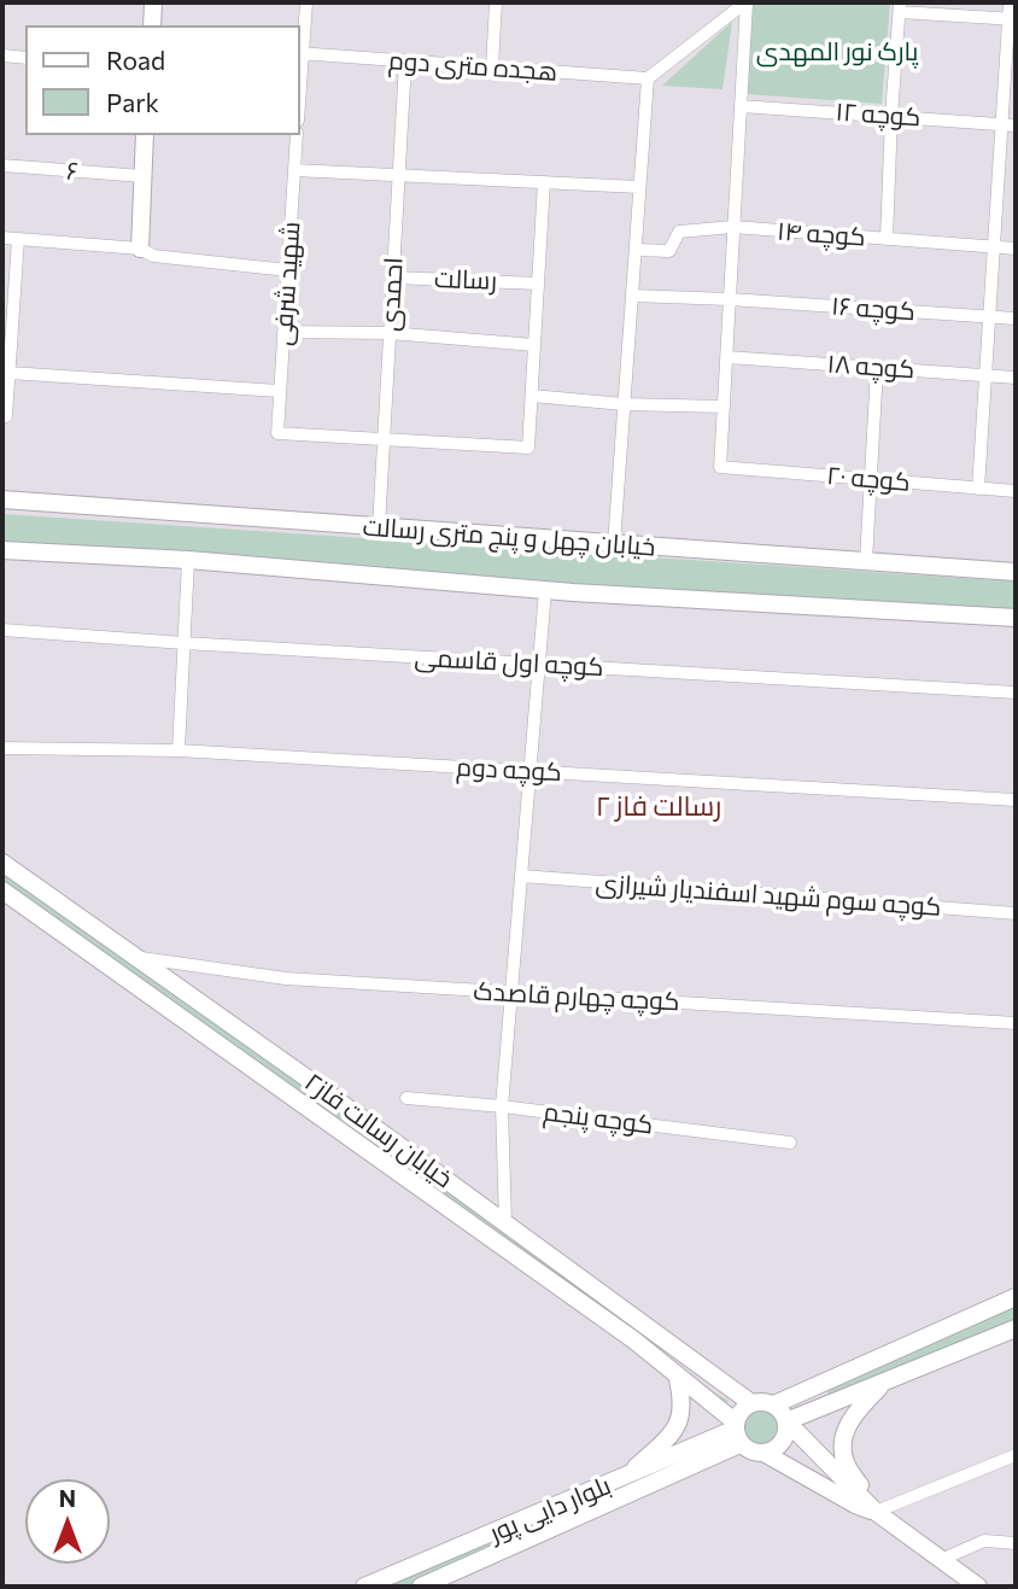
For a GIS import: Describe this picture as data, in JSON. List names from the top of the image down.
{
  "streets": {
    "main road": ["خیابان چهل و پنج متری رسالت", "خیابان رسالت فاز۲", "بلوار دایی پور"],
    "street": [
      "هجده متری دوم",
      "۱۲ کوچه",
      "۶",
      "‍‍ ۱۴ کوچه",
      "رسالت",
      "شهید شرفی",
      "احمدی",
      "۱۶ کوچه",
      "۱۸ کوچه",
      "۲۰ کوچه",
      "کوچه اول قاسمی",
      "کوچه دوم",
      "کوچه سوم شهید اسفندیار شیرازی",
      "کوچه چهارم قاصدک",
      "کوچه پنجم"
    ]
  },
  "crossings": [
    ["هجده متری دوم", "احمدی"],
    ["رسالت", "احمدی"],
    ["شهید شرفی", "احمدی"],
    ["احمدی", "خیابان چهل و پنج متری رسالت"],
    ["کوچه چهارم قاصدک", "خیابان رسالت فاز۲"],
    ["خیابان رسالت فاز۲", "بلوار دایی پور"]
  ],
  "districts": ["رسالت فاز ۲"],
  "parks": ["پارک نور المهدی"],
  "legend": ["Road", "Park"],
  "north": "top"
}
